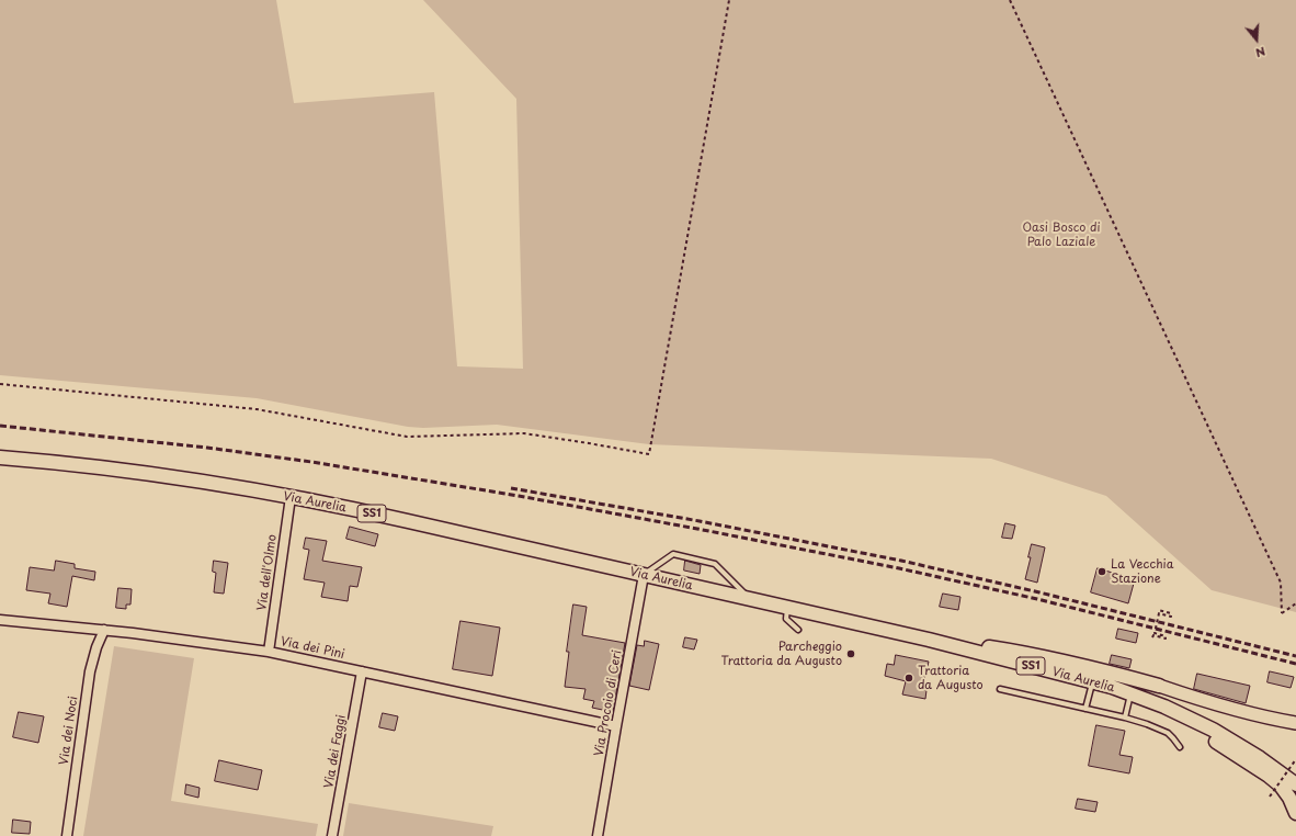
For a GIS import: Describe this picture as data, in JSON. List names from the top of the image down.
{
  "streets": {
    "main road": ["Via Aurelia", "SS1"],
    "street": [
      "Via dell'Olmo",
      "Via dei Pini",
      "Via Procoio di Ceri",
      "Via dei Noci",
      "Via dei Faggi"
    ]
  },
  "crossings": [
    ["Via Aurelia", "Via dell'Olmo"],
    ["Via Aurelia", "Via Procoio di Ceri"],
    ["Via dell'Olmo", "Via dei Pini"],
    ["Via dei Pini", "Via Procoio di Ceri"],
    ["Via dei Pini", "Via dei Noci"],
    ["Via dei Pini", "Via dei Faggi"]
  ],
  "parks": ["Oasi Bosco di Palo Laziale"],
  "places": ["La Vecchia Stazione", "Parcheggio Trattoria da Augusto", "Trattoria da Augusto"],
  "north": "bottom"
}
